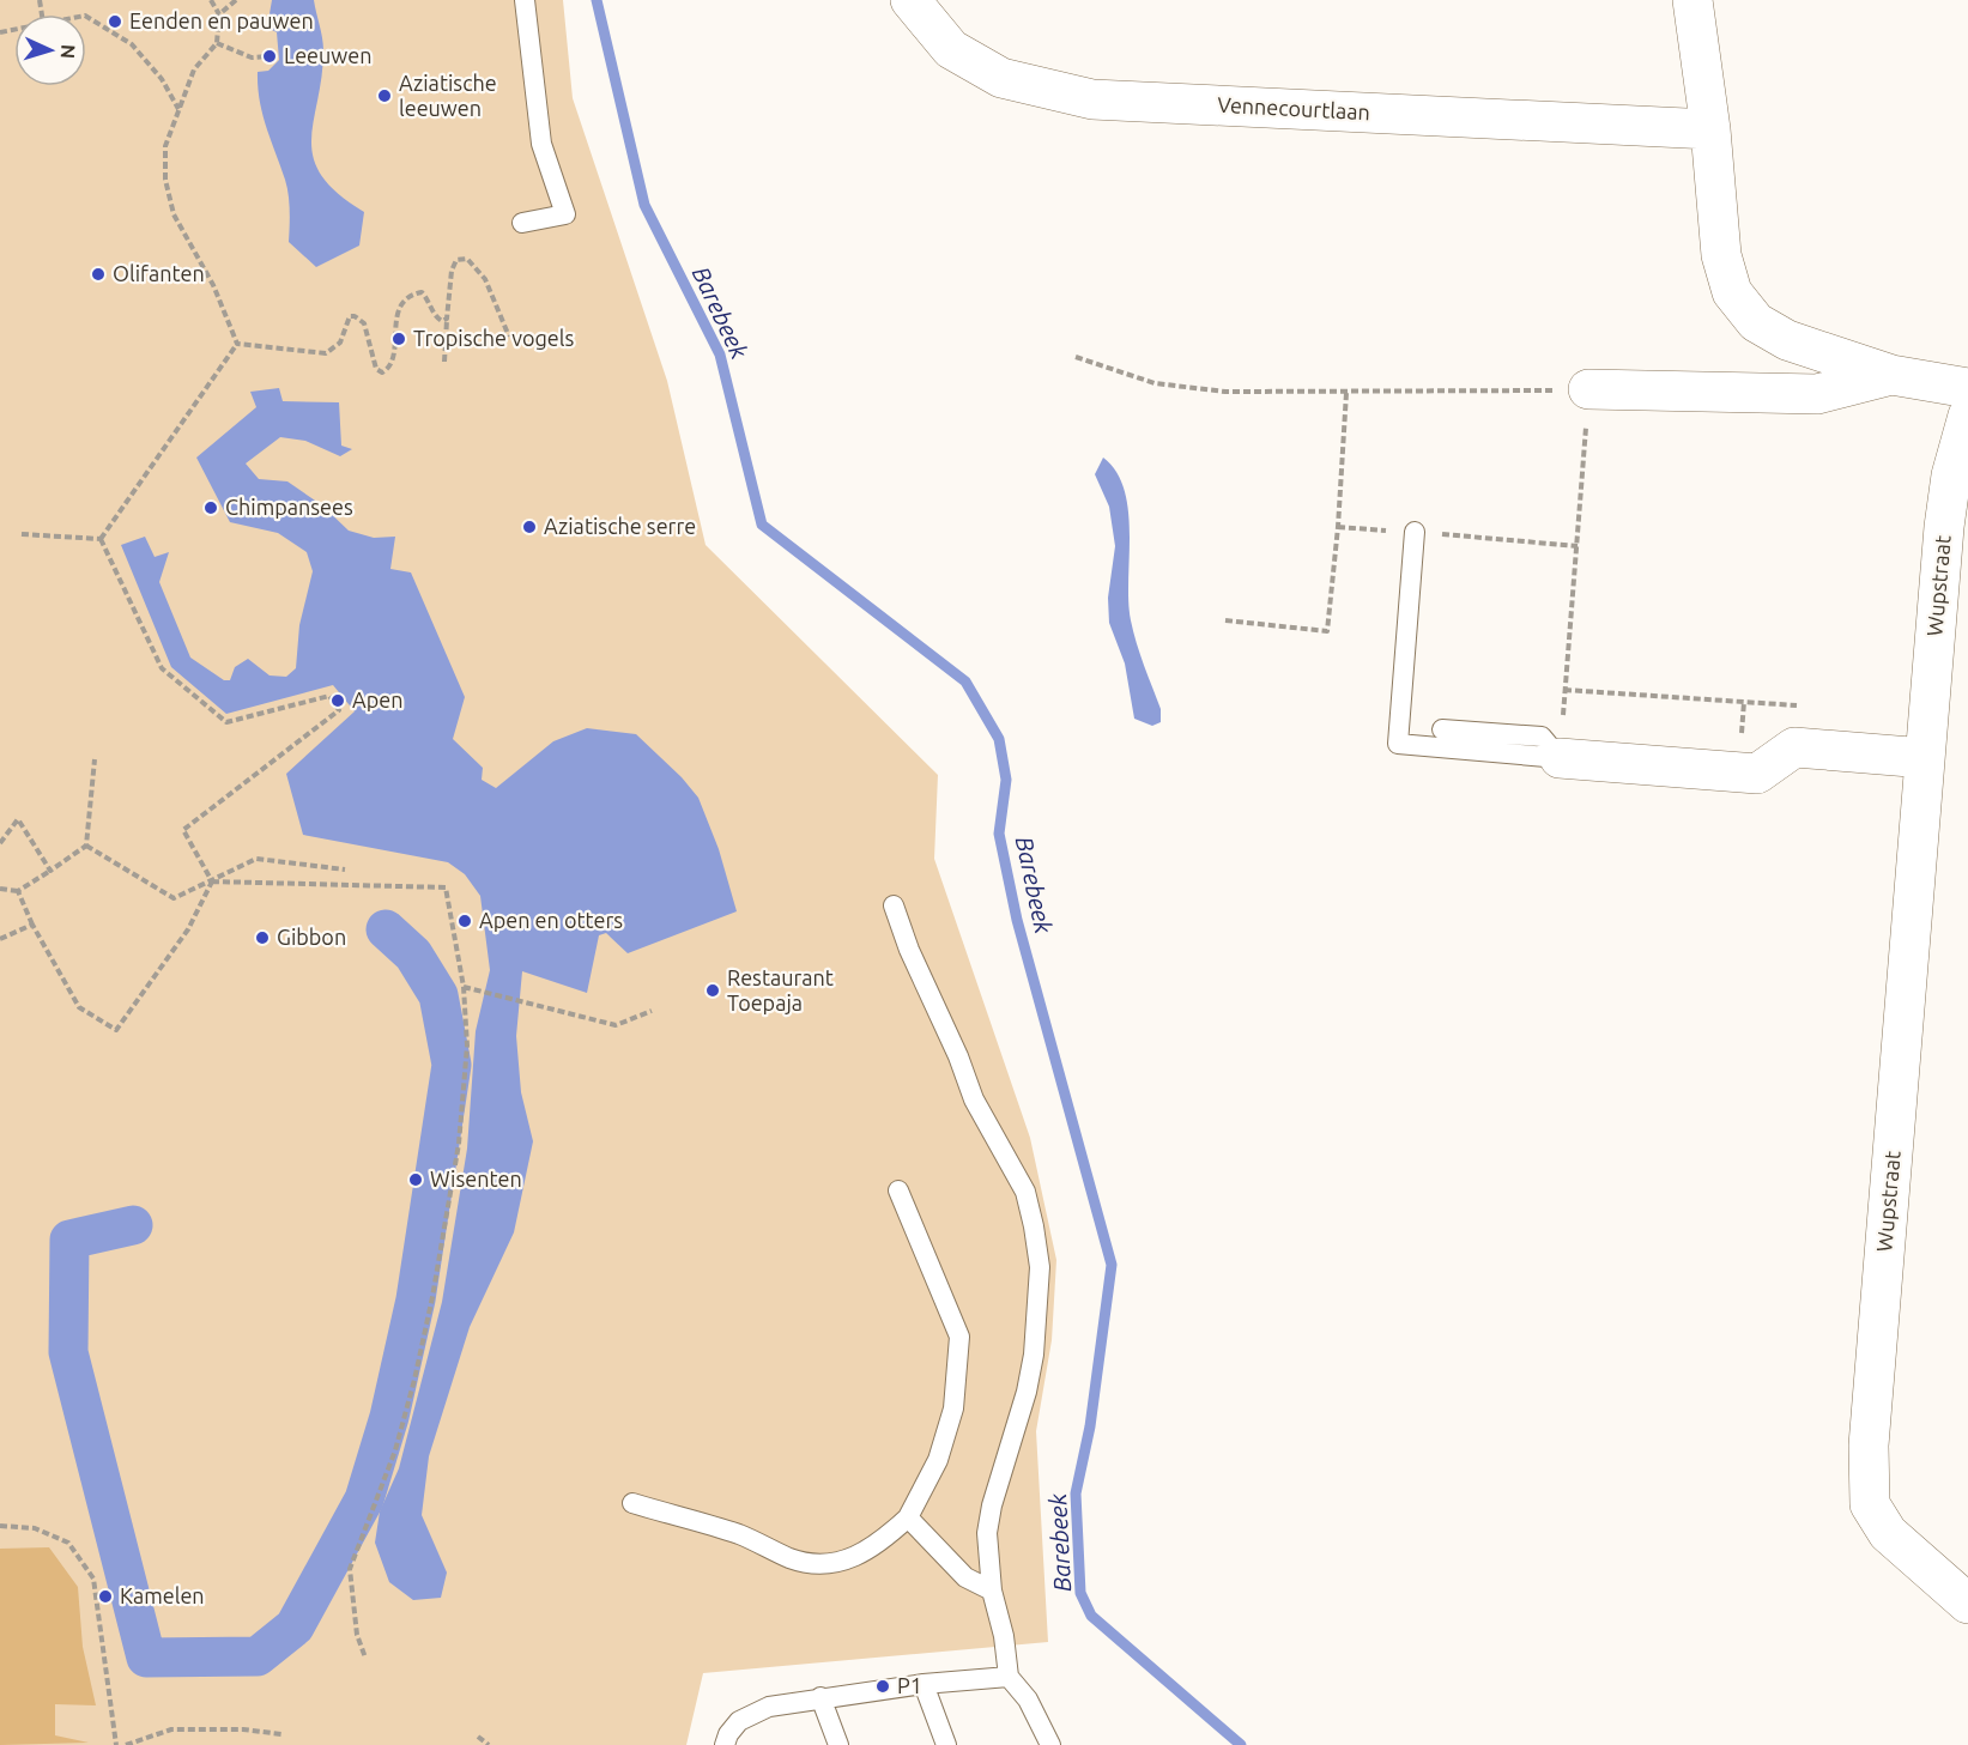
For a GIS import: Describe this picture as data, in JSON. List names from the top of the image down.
{
  "streets": {
    "street": ["Vennecourtlaan", "Wupstraat"]
  },
  "water": ["Barebeek"],
  "places": [
    "Eenden en pauwen",
    "Leeuwen",
    "Aziatische leeuwen",
    "Olifanten",
    "Tropische vogels",
    "Chimpansees",
    "Aziatische serre",
    "Apen",
    "Apen en otters",
    "Gibbon",
    "Restaurant Toepaja",
    "Wisenten",
    "Kamelen",
    "P1"
  ],
  "north": "right"
}
